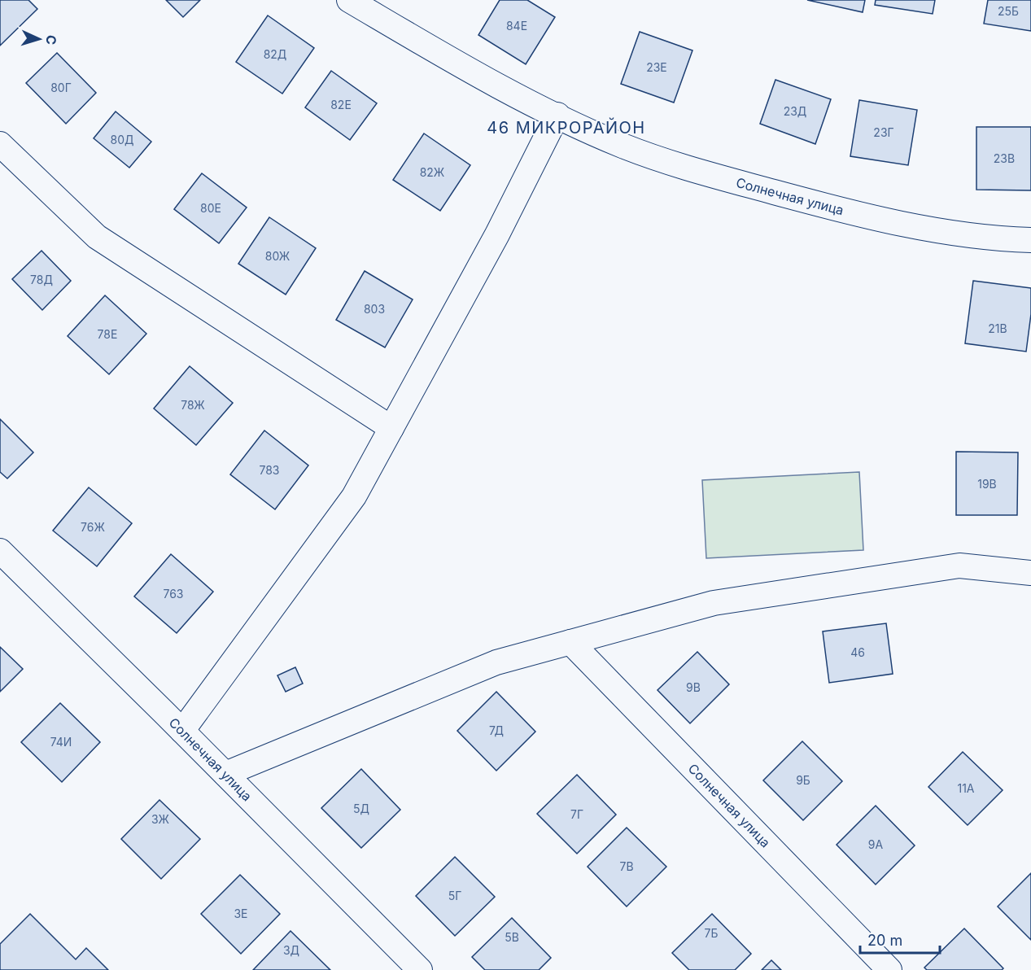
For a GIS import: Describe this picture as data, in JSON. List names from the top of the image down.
{
  "streets": {
    "street": ["Солнечная улица"]
  },
  "districts": ["46 МИКРОРАЙОН"],
  "house_numbers": [
    "25Б",
    "84Е",
    "82Д",
    "23Е",
    "80Г",
    "82Е",
    "23Д",
    "23Г",
    "80Д",
    "23В",
    "82Ж",
    "80Е",
    "80Ж",
    "78Д",
    "80З",
    "21В",
    "78Е",
    "78Ж",
    "78З",
    "19В",
    "76Ж",
    "76З",
    "46",
    "9В",
    "7Д",
    "74И",
    "9Б",
    "11А",
    "5Д",
    "7Г",
    "3Ж",
    "9А",
    "7В",
    "5Г",
    "3Е",
    "7Б",
    "5В",
    "3Д"
  ],
  "scale_bar": "20 m",
  "north": "right"
}
